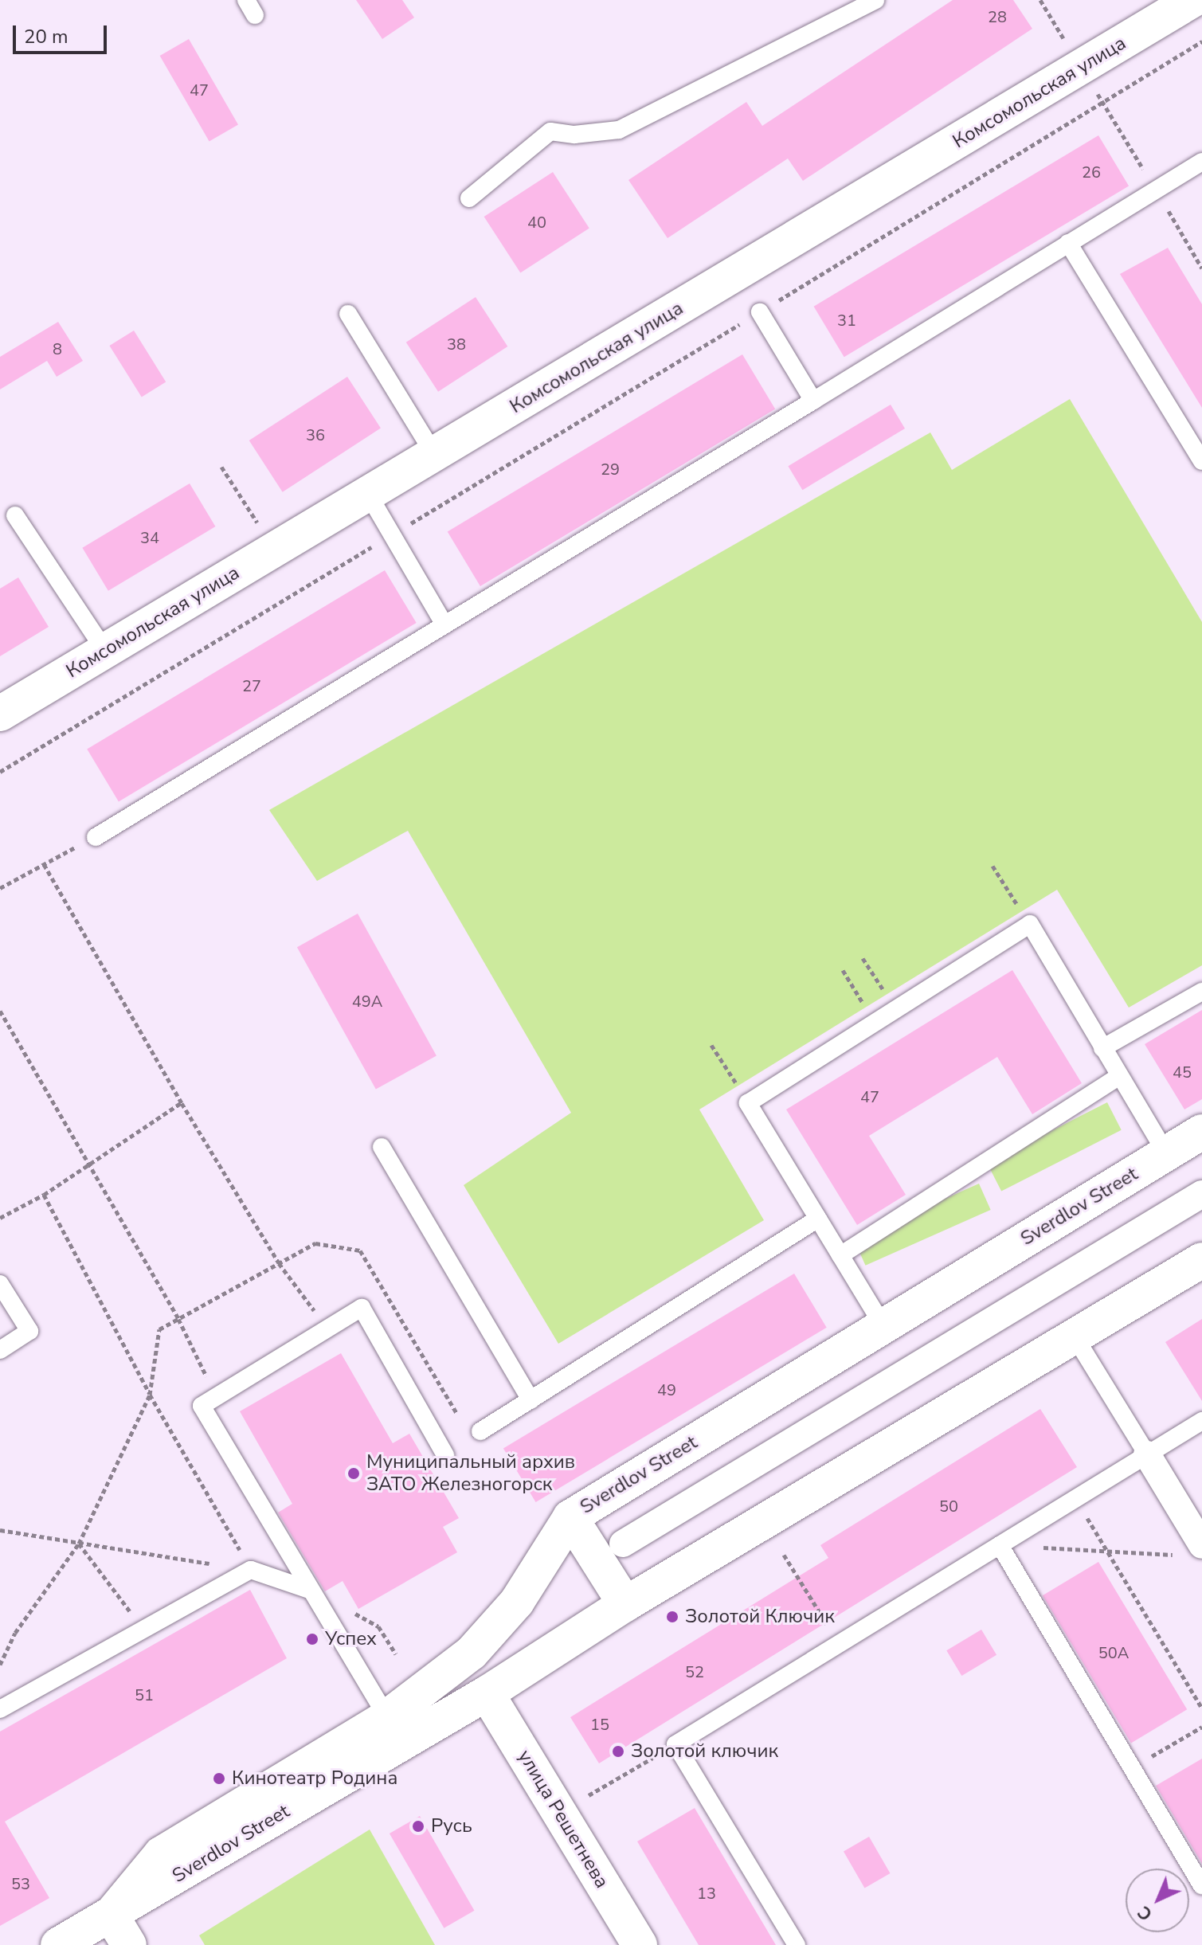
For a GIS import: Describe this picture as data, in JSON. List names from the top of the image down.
{
  "streets": {
    "street": ["Комсомольская улица", "Sverdlov Street", "улица Решетнева"]
  },
  "crossings": [
    ["Sverdlov Street", "улица Решетнева"]
  ],
  "places": [
    "Муниципальный архив ЗАТО Железногорск",
    "Золотой Ключик",
    "Успех",
    "Золотой ключик",
    "Кинотеатр Родина",
    "Русь"
  ],
  "house_numbers": [
    "28",
    "47",
    "26",
    "40",
    "31",
    "38",
    "8",
    "36",
    "29",
    "34",
    "27",
    "49А",
    "45",
    "47",
    "49",
    "50",
    "50А",
    "52",
    "51",
    "15",
    "53",
    "13"
  ],
  "scale_bar": "20 m",
  "north": "bottom left"
}
